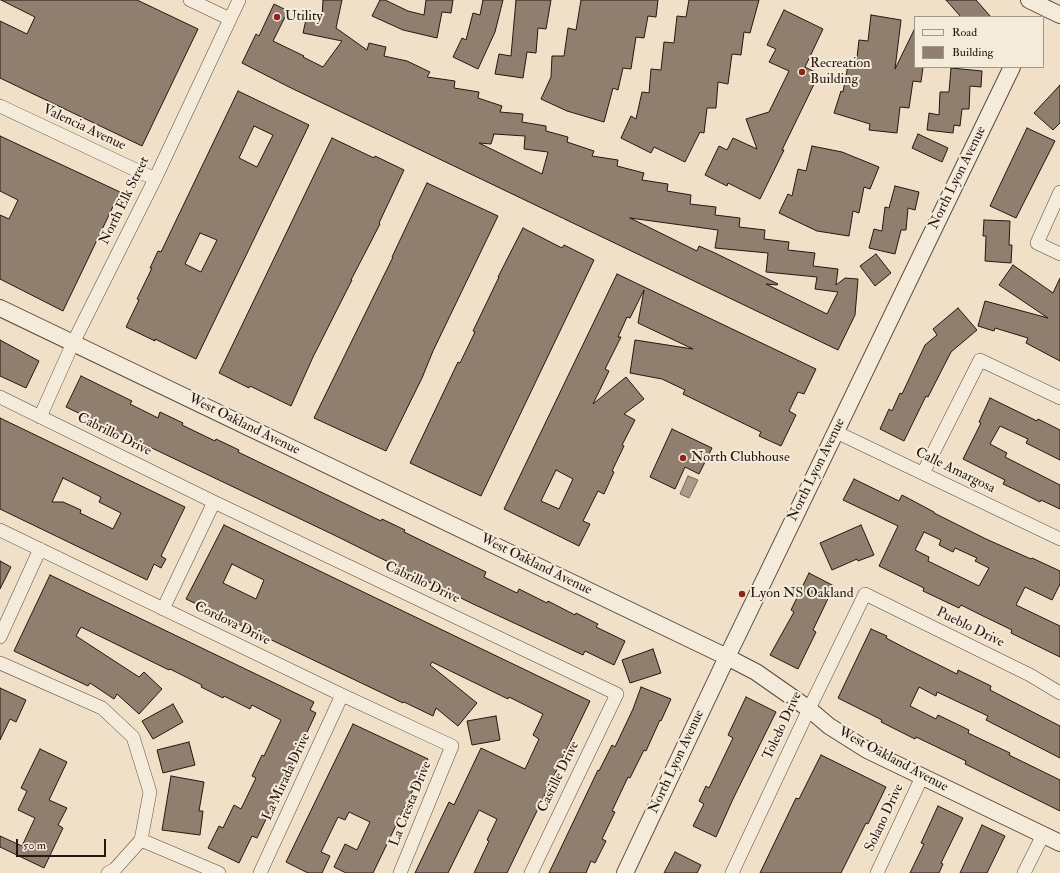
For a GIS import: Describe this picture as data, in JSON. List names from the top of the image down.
{
  "streets": {
    "street": [
      "Valencia Avenue",
      "North Lyon Avenue",
      "North Elk Street",
      "West Oakland Avenue",
      "Cabrillo Drive",
      "Calle Amargosa",
      "Cordova Drive",
      "Pueblo Drive",
      "Toledo Drive",
      "La Mirada Drive",
      "Castille Drive",
      "La Cresta Drive",
      "Solano Drive"
    ]
  },
  "crossings": [
    ["Valencia Avenue", "North Elk Street"],
    ["North Lyon Avenue", "West Oakland Avenue"],
    ["North Lyon Avenue", "Calle Amargosa"],
    ["North Elk Street", "West Oakland Avenue"],
    ["North Elk Street", "Cabrillo Drive"],
    ["West Oakland Avenue", "Toledo Drive"],
    ["West Oakland Avenue", "Solano Drive"],
    ["Cabrillo Drive", "Castille Drive"],
    ["Cordova Drive", "La Mirada Drive"],
    ["Cordova Drive", "La Cresta Drive"],
    ["Pueblo Drive", "Toledo Drive"]
  ],
  "places": [
    "Utility",
    "Recreation Building",
    "North Clubhouse",
    "Lyon NS Oakland"
  ],
  "legend": ["Road", "Building"],
  "scale_bar": "50 m"
}
